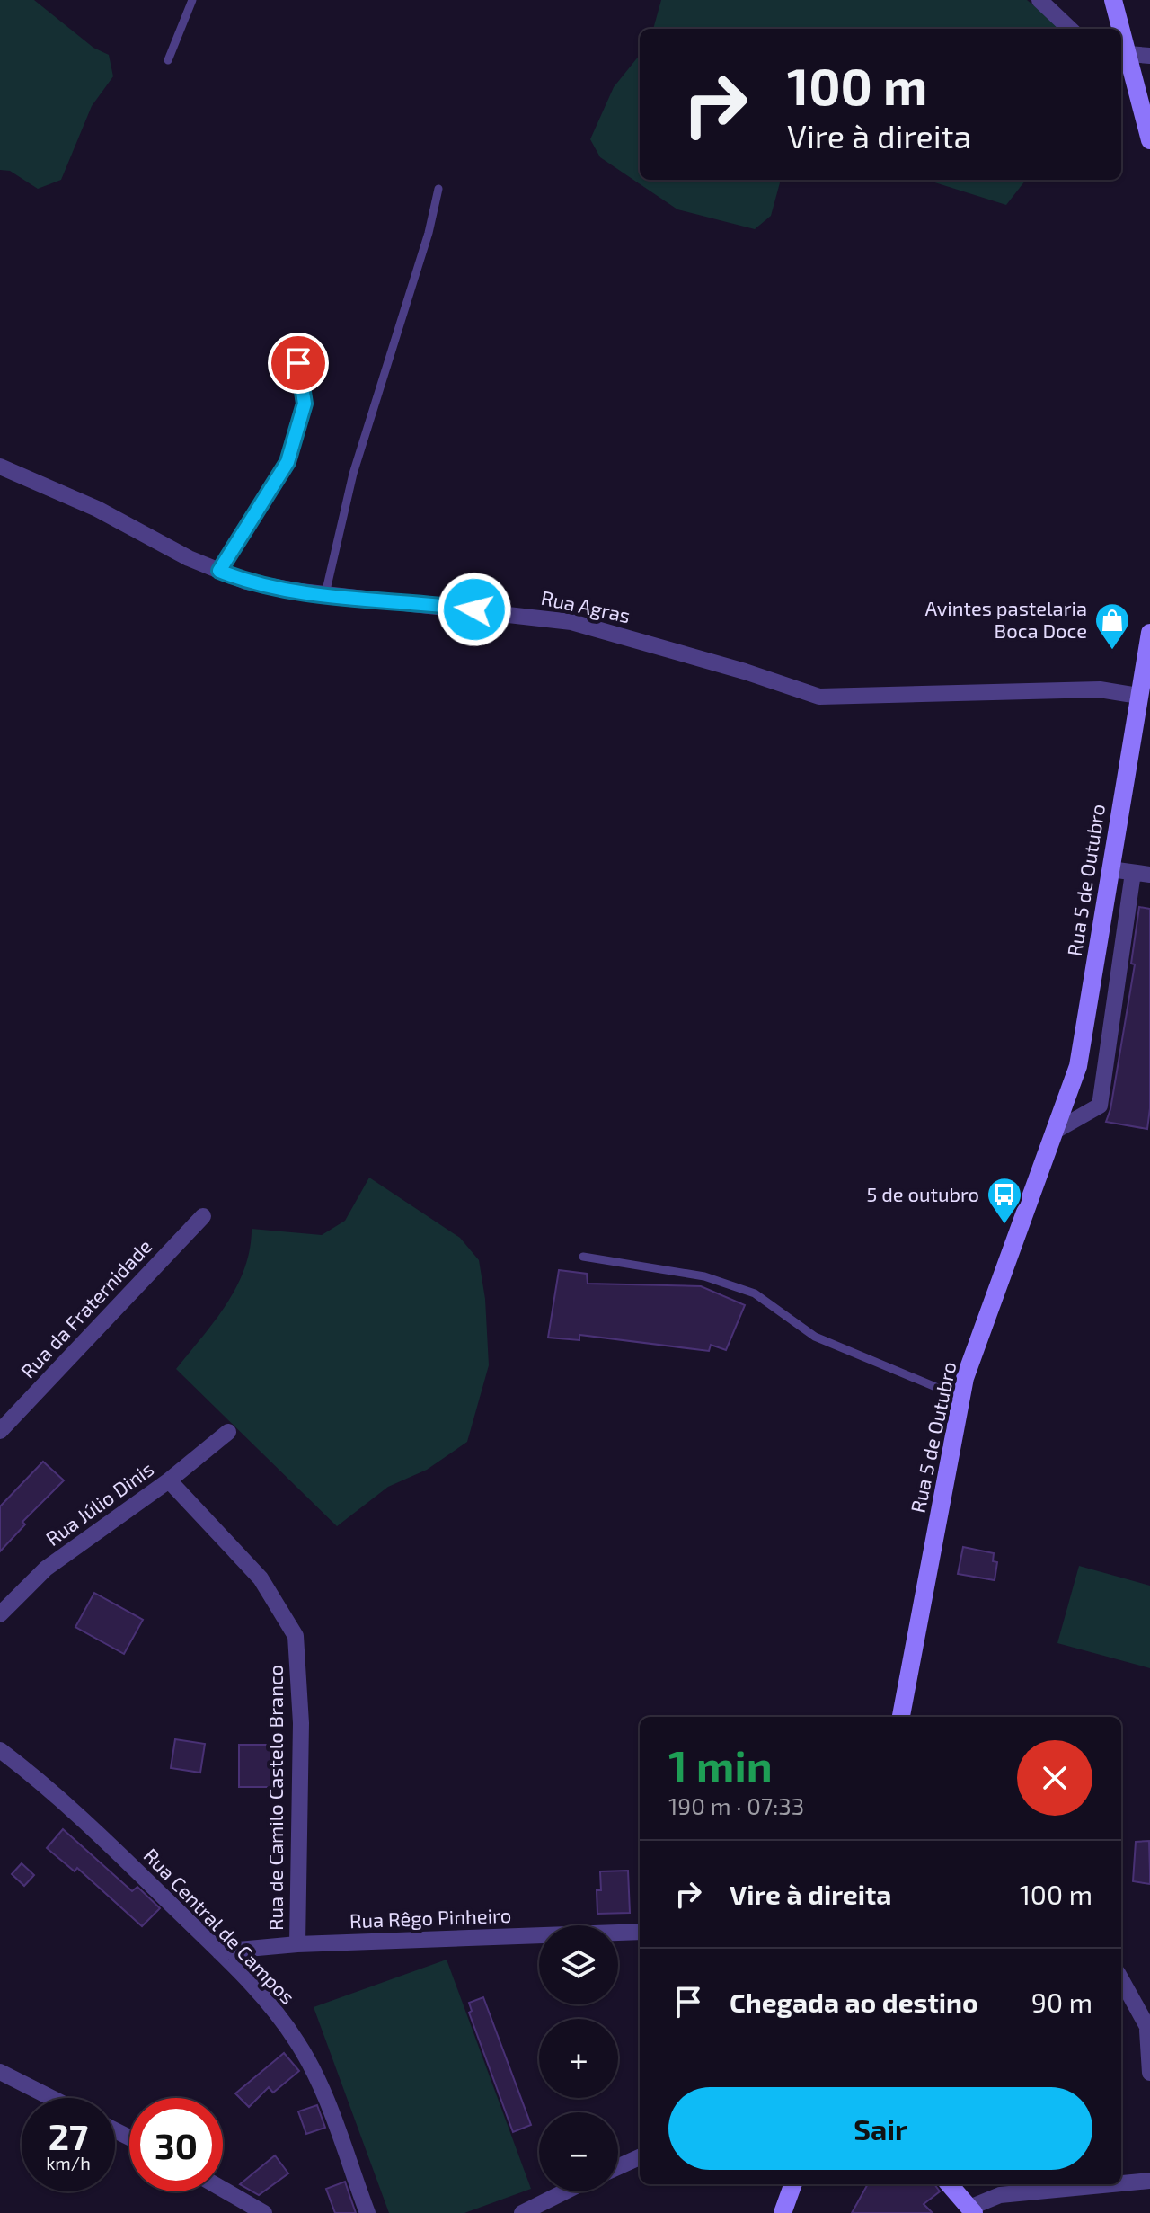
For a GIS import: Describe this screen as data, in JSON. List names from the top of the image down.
{
  "streets": {
    "street": [
      "Rua Agras",
      "Rua 5 de Outubro",
      "Rua da Fraternidade",
      "Rua Júlio Dinis",
      "Rua de Camilo Castelo Branco",
      "Rua Rêgo Pinheiro",
      "Rua Central de Campos"
    ]
  },
  "crossings": [
    ["Rua Agras", "Rua 5 de Outubro"],
    ["Rua Júlio Dinis", "Rua de Camilo Castelo Branco"],
    ["Rua de Camilo Castelo Branco", "Rua Rêgo Pinheiro"],
    ["Rua Rêgo Pinheiro", "Rua Central de Campos"]
  ],
  "places": {
    "shop": ["Avintes pastelaria Boca Doce"],
    "bus stop": ["5 de outubro"]
  },
  "page": {
    "turn": ["100 m", "Vire à direita"],
    "heading": ["1 min", "190 m · 07:33"],
    "list": [
      {
        "name": "Vire à direita",
        "value": "100 m"
      },
      {
        "name": "Chegada ao destino",
        "value": "90 m"
      }
    ],
    "map_buttons": ["+", "−"],
    "buttons": "Sair",
    "speed": "27 km/h",
    "limit": "30"
  }
}
